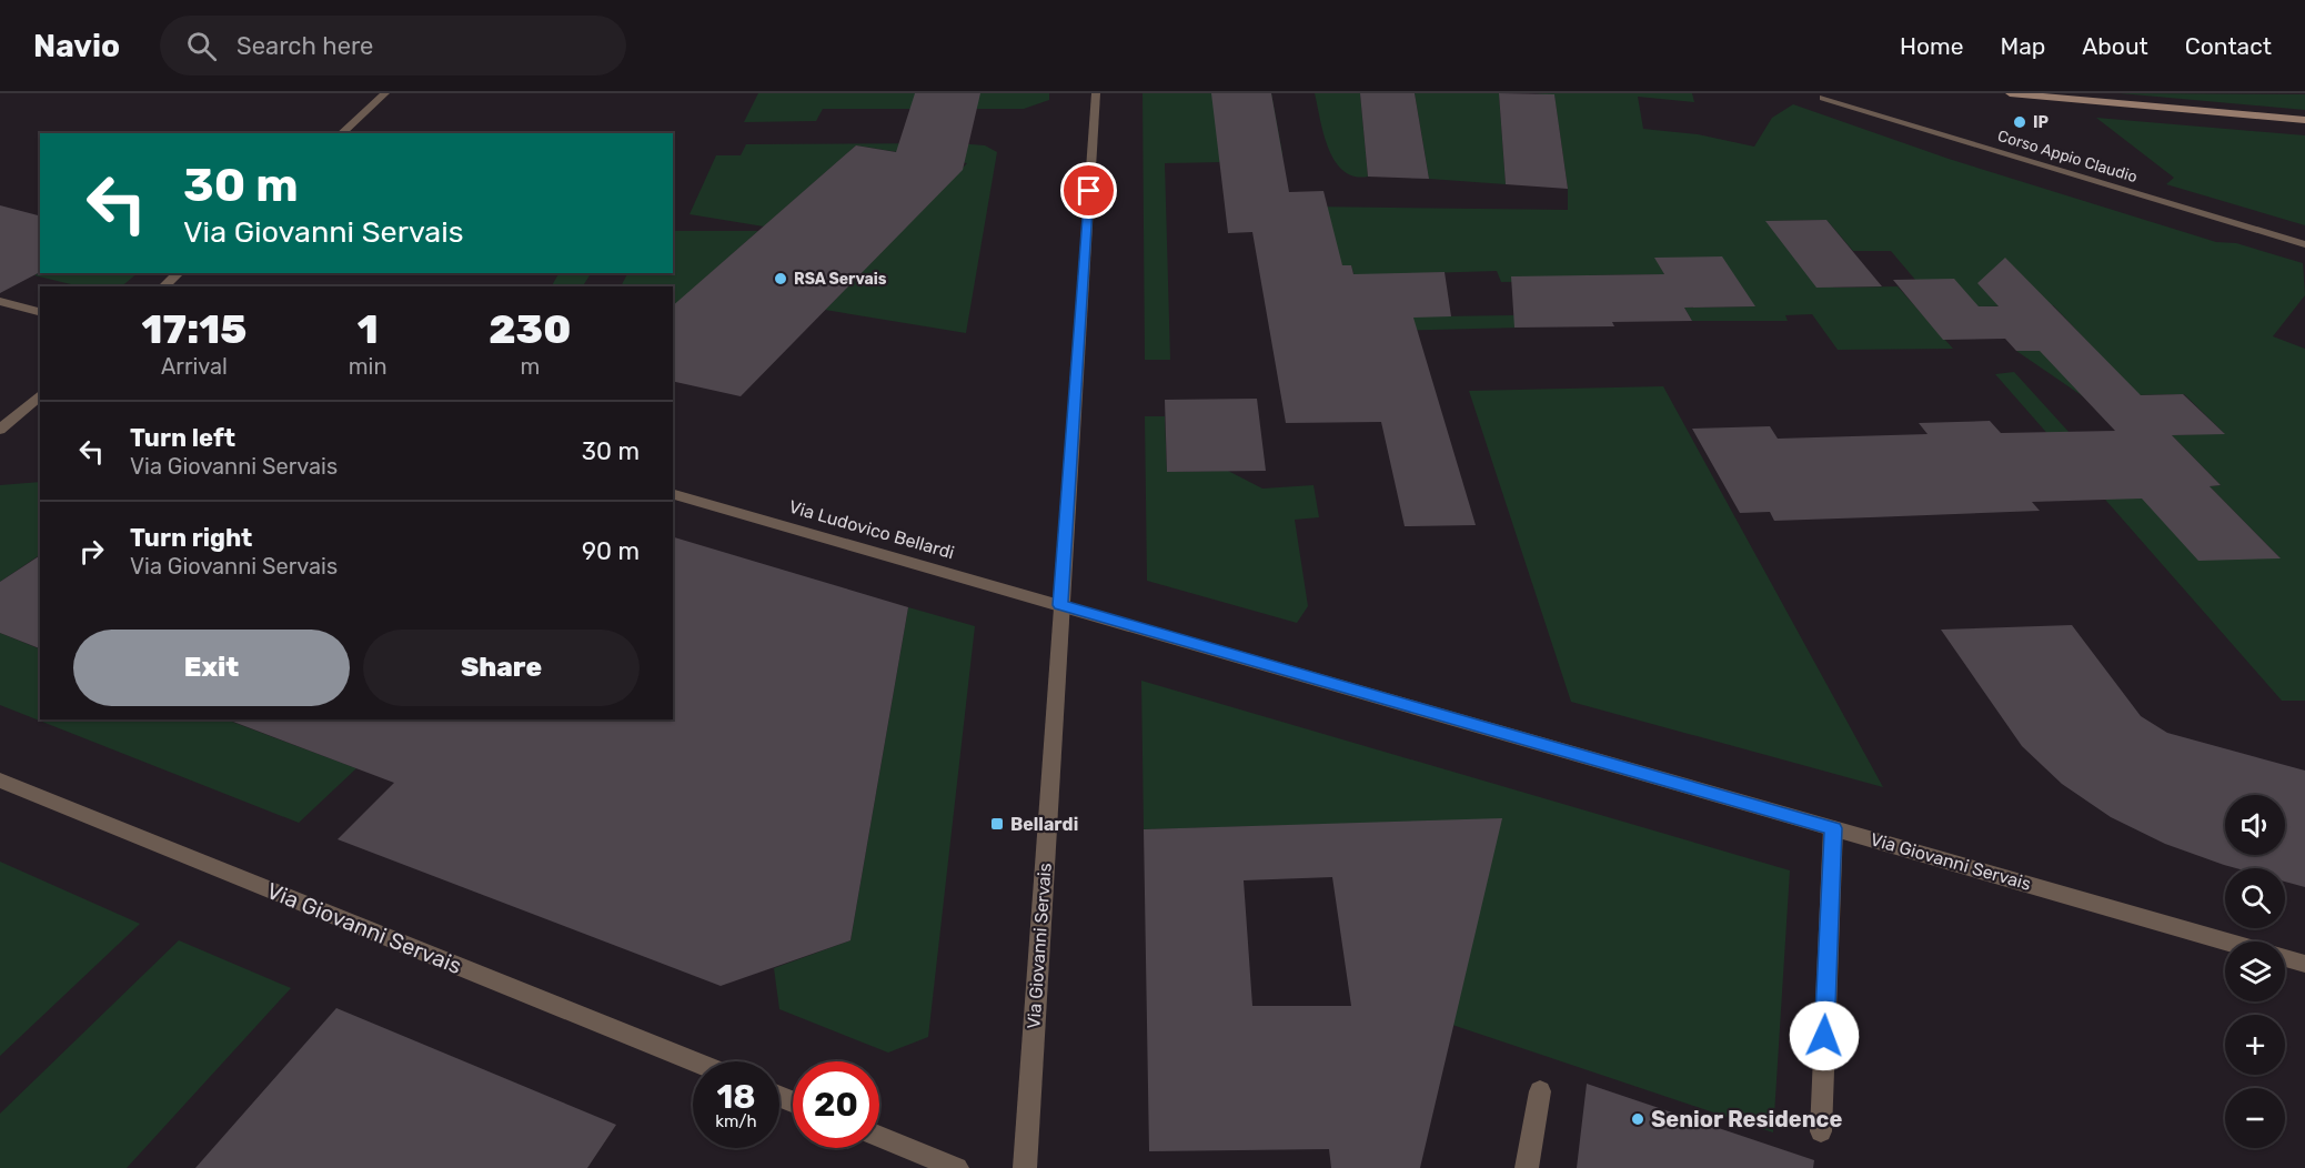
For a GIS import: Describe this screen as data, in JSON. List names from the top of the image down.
{
  "streets": {
    "street": ["Corso Appio Claudio", "Via Ludovico Bellardi", "Via Giovanni Servais"]
  },
  "crossings": [
    ["Via Ludovico Bellardi", "Via Giovanni Servais"]
  ],
  "places": {
    "other": ["IP", "RSA Servais", "Senior Residence"],
    "transit": ["Bellardi"]
  },
  "page": {
    "header": "Navio",
    "search": "Search here",
    "nav": [
      "Home",
      "Map",
      "About",
      "Contact"
    ],
    "turn": ["30 m", "Via Giovanni Servais"],
    "eta": [
      "17:15",
      "Arrival",
      "1",
      "min",
      "230",
      "m"
    ],
    "list": [
      {
        "name": "Turn left",
        "note": "Via Giovanni Servais",
        "value": "30 m"
      },
      {
        "name": "Turn right",
        "note": "Via Giovanni Servais",
        "value": "90 m"
      }
    ],
    "buttons": ["Exit", "Share"],
    "map_buttons": ["+", "−"],
    "speed": "18 km/h",
    "limit": "20"
  }
}
